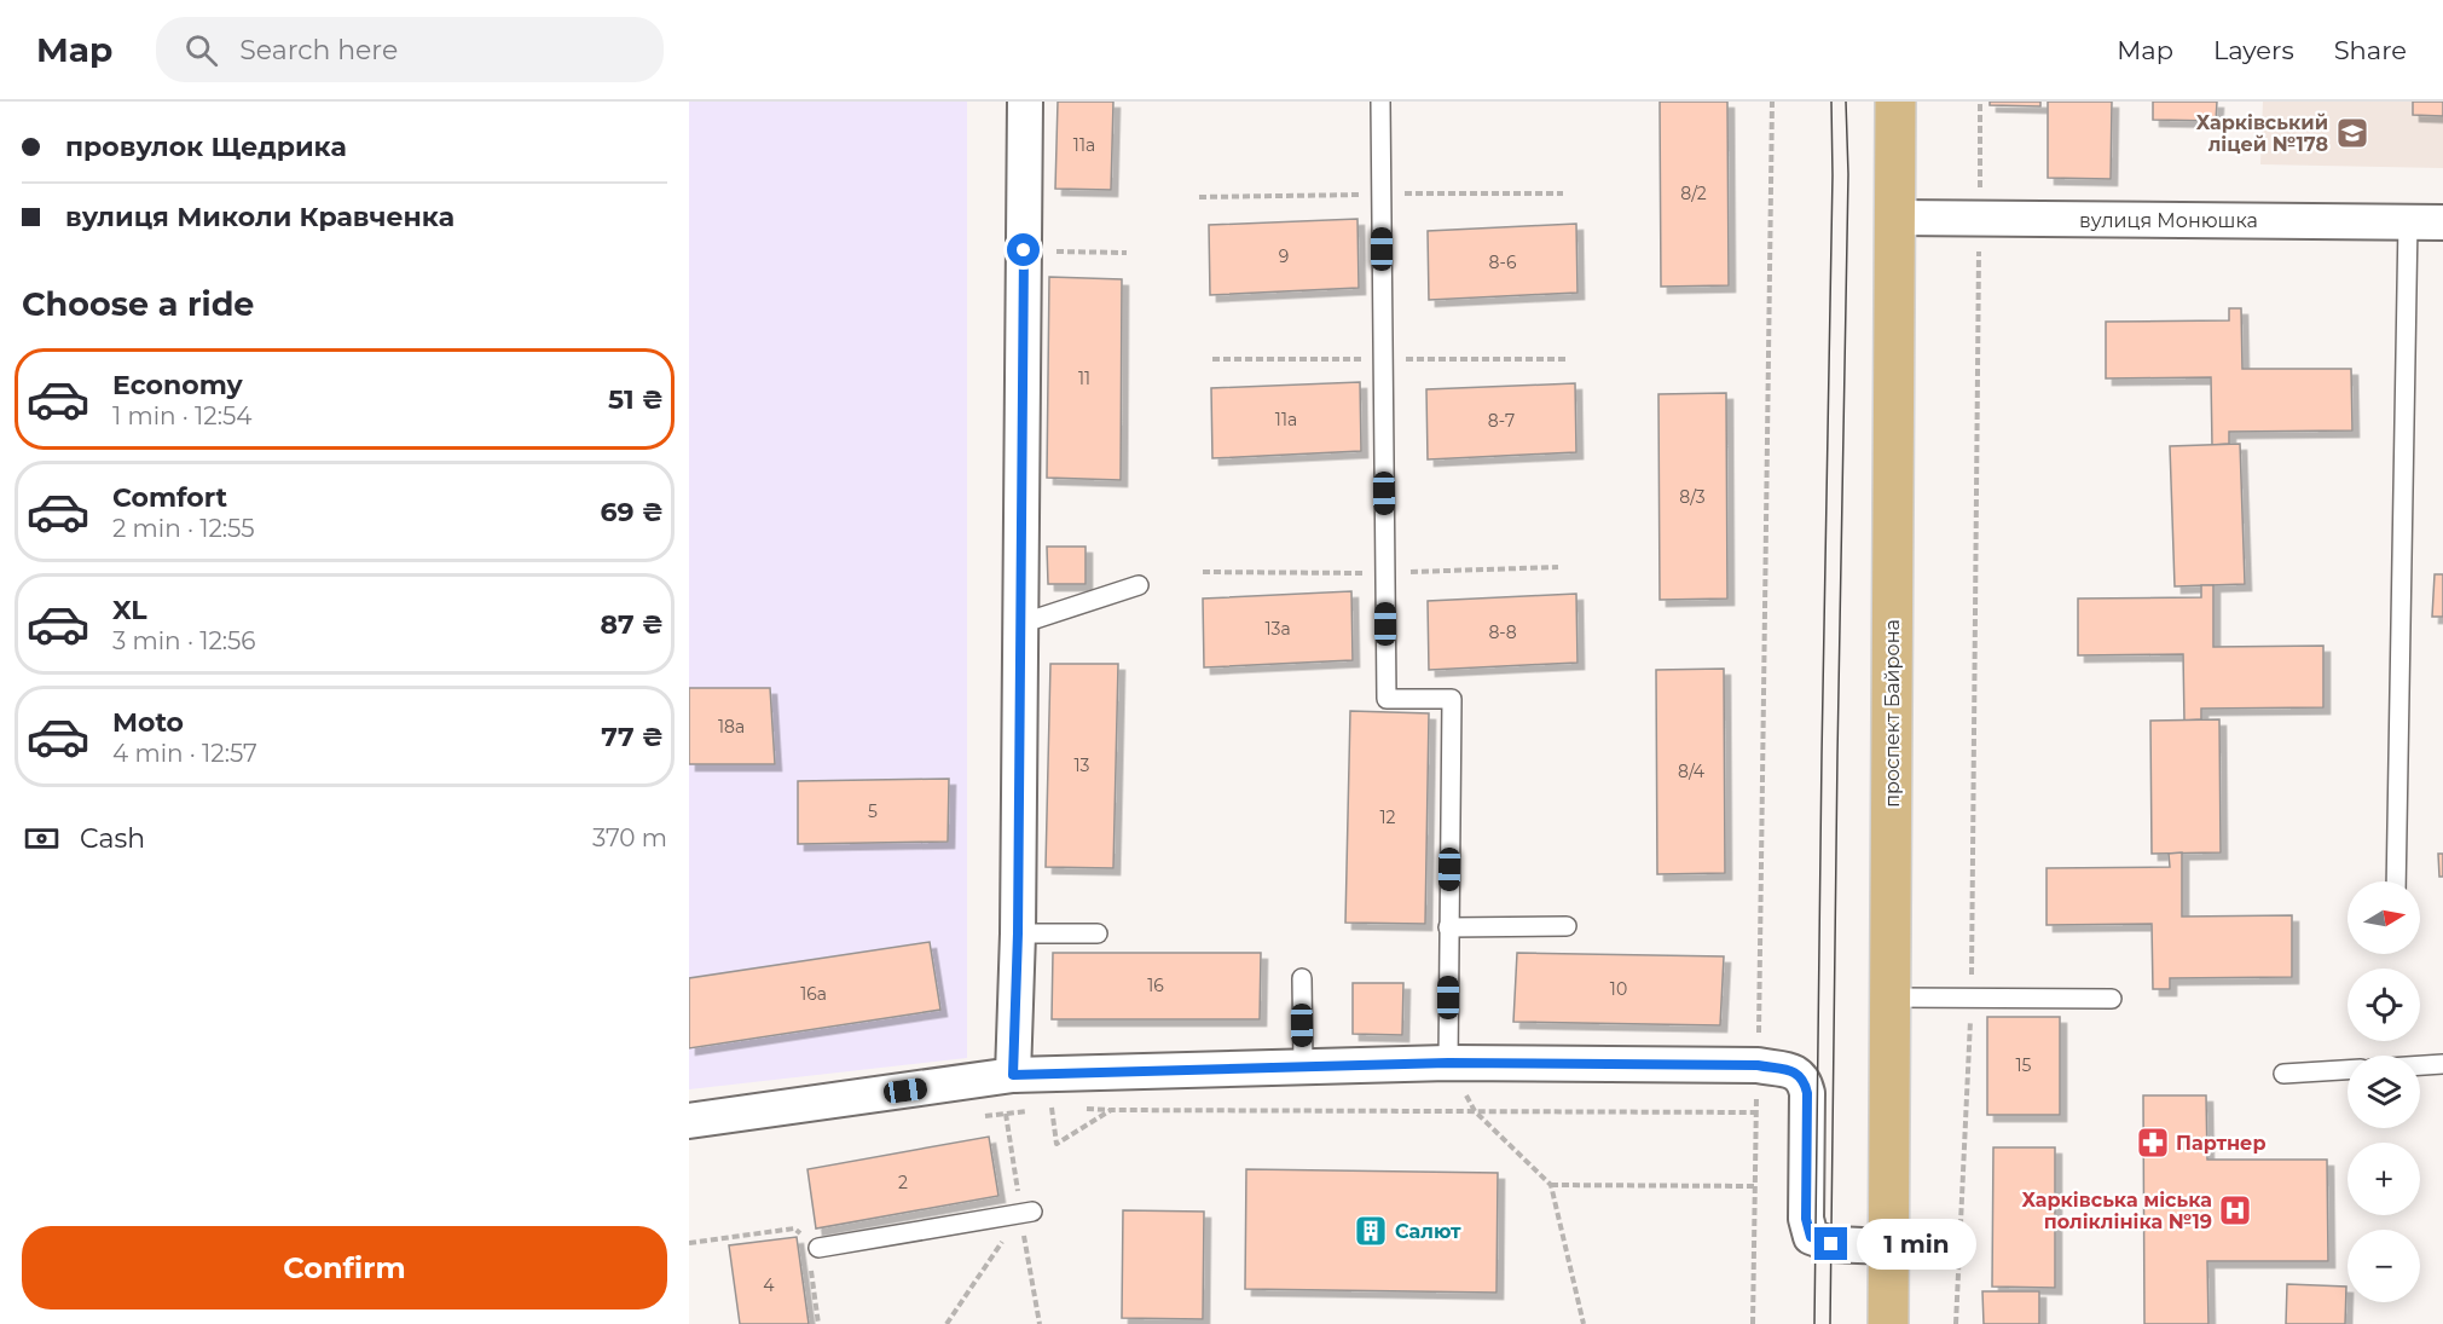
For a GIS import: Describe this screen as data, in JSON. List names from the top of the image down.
{
  "streets": {
    "main road": ["проспект Байрона"],
    "street": ["вулиця Монюшка"]
  },
  "crossings": [
    ["вулиця Монюшка", "проспект Байрона"]
  ],
  "places": {
    "school or university": ["Харківський ліцей №178"],
    "pharmacy": ["Партнер"],
    "hospital": ["Харківська міська поліклініка №19"],
    "building": ["Салют"]
  },
  "house_numbers": [
    "11а",
    "8/2",
    "9",
    "8-6",
    "11",
    "11а",
    "8-7",
    "8/3",
    "13а",
    "8-8",
    "18а",
    "13",
    "8/4",
    "5",
    "12",
    "16",
    "10",
    "16а",
    "15",
    "2",
    "4"
  ],
  "north": "right",
  "page": {
    "header": "Map",
    "search": "Search here",
    "nav": ["Map", "Layers", "Share"],
    "banner": ["провулок Щедрика", "вулиця Миколи Кравченка"],
    "heading": "Choose a ride",
    "list": [
      {
        "name": "Economy",
        "note": "1 min · 12:54",
        "value": "51 ₴"
      },
      {
        "name": "Comfort",
        "note": "2 min · 12:55",
        "value": "69 ₴"
      },
      {
        "name": "XL",
        "note": "3 min · 12:56",
        "value": "87 ₴"
      },
      {
        "name": "Moto",
        "note": "4 min · 12:57",
        "value": "77 ₴"
      }
    ],
    "pay": ["Cash", "370 m"],
    "map_buttons": ["+", "−"],
    "buttons": "Confirm",
    "bubble": "1 min"
  }
}
